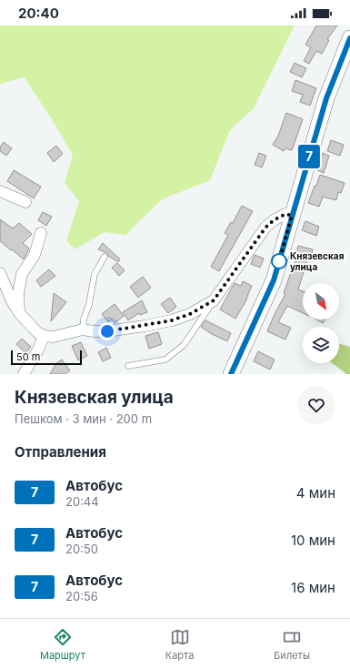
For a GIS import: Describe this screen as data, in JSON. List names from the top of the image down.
{
  "places": ["Князевская улица"],
  "lines": ["bus line 7"],
  "scale_bar": "50 m",
  "north": "bottom right",
  "page": {
    "status": "20:40",
    "on_map": "7",
    "scale": "50 m",
    "heading": [
      ["Князевская улица", "Пешком · 3 мин · 200 m"],
      "Отправления"
    ],
    "list": [
      {
        "mark": "7",
        "name": "Автобус",
        "note": "20:44",
        "value": "4 мин"
      },
      {
        "mark": "7",
        "name": "Автобус",
        "note": "20:50",
        "value": "10 мин"
      },
      {
        "mark": "7",
        "name": "Автобус",
        "note": "20:56",
        "value": "16 мин"
      }
    ],
    "tabs": ["Маршрут", "Карта", "Билеты"]
  }
}
